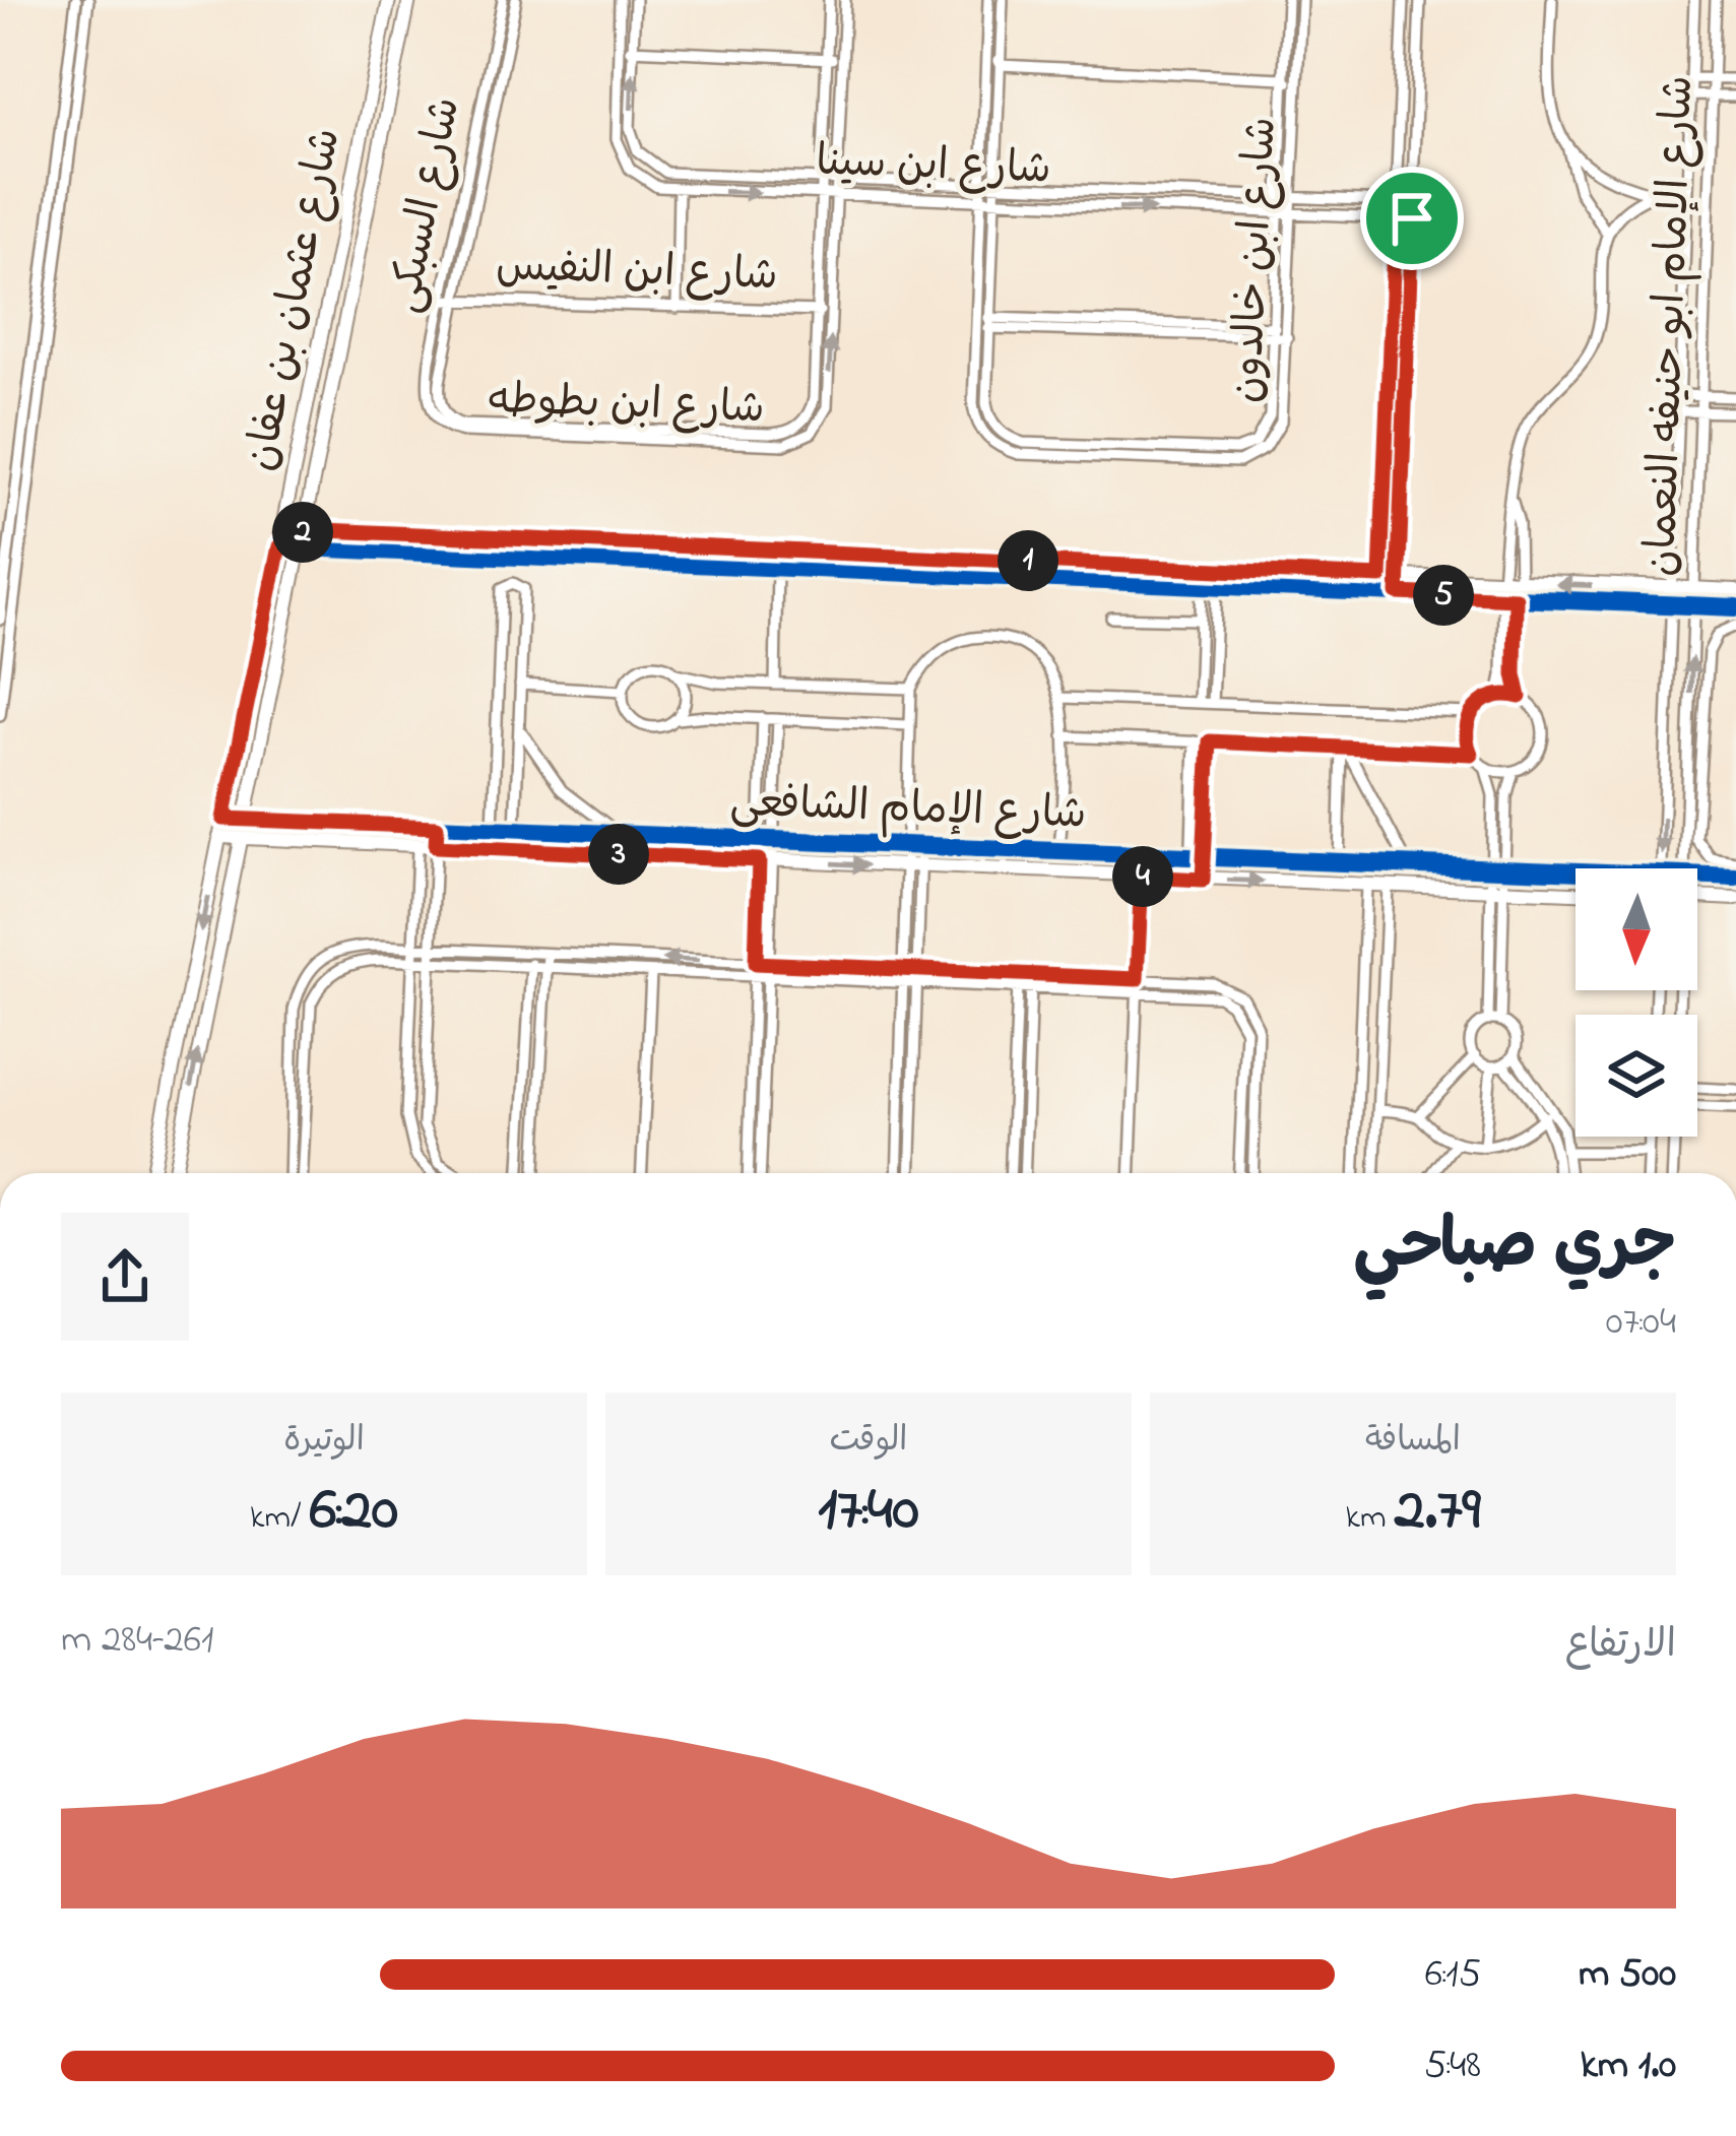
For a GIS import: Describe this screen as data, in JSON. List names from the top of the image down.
{
  "streets": {
    "street": [
      "شارع ابن سينا",
      "شارع السبكى",
      "شارع ابن خالدون",
      "شارع ابن النفيس",
      "شارع عثمان بن عفان",
      "شارع الإمام ابو حنيفه النعمان",
      "شارع ابن بطوطه",
      "شارع الإمام الشافعى"
    ]
  },
  "crossings": [
    ["شارع ابن سينا", "شارع ابن خالدون"],
    ["شارع ابن سينا", "شارع ابن بطوطه"],
    ["شارع السبكى", "شارع ابن النفيس"],
    ["شارع السبكى", "شارع ابن بطوطه"],
    ["شارع ابن النفيس", "شارع ابن بطوطه"],
    ["شارع عثمان بن عفان", "شارع الإمام الشافعى"]
  ],
  "north": "bottom",
  "page": {
    "pins": [
      "2",
      "1",
      "5",
      "3",
      "4"
    ],
    "heading": ["جري صباحي", "07:04"],
    "stats": [
      ["المسافة", "2.79 km"],
      ["الوقت", "17:40"],
      ["الوتيرة", "6:20 /km"]
    ],
    "chart": ["الارتفاع", "261–284 m"],
    "list": [
      {
        "name": "500 m",
        "note": "6:15"
      },
      {
        "name": "1.0 km",
        "note": "5:48"
      }
    ]
  }
}
